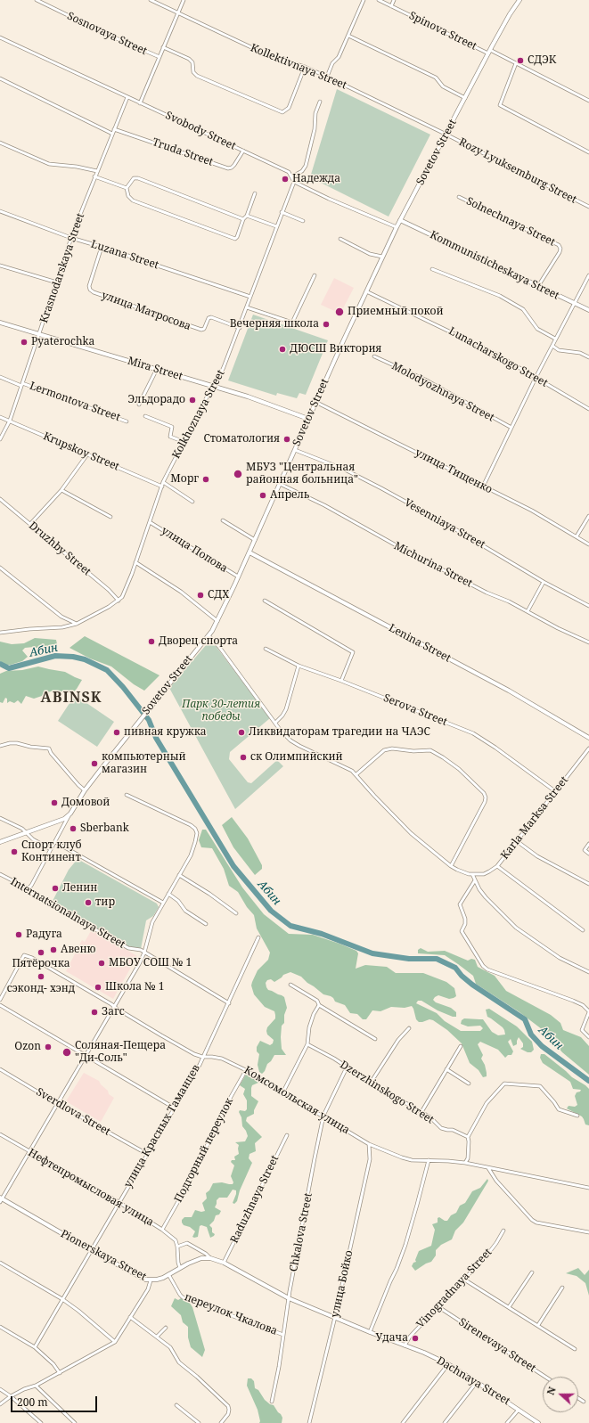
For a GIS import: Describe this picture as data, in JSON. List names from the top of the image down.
{
  "streets": {
    "main road": [
      "Sovetov Street",
      "Kommunisticheskaya Street",
      "Mira Street",
      "Lenina Street",
      "Pionerskaya Street",
      "Dachnaya Street"
    ],
    "street": [
      "Spinova Street",
      "Sosnovaya Street",
      "Kollektivnaya Street",
      "Svobody Street",
      "Truda Street",
      "Rozy Lyuksemburg Street",
      "Solnechnaya Street",
      "Luzana Street",
      "Krasnodarskaya Street",
      "улица Матросова",
      "Lunacharskogo Street",
      "Molodyozhnaya Street",
      "Lermontova Street",
      "Kolkhoznaya Street",
      "Krupskoy Street",
      "улица Тищенко",
      "Vesenniaya Street",
      "Druzhby Street",
      "улица Попова",
      "Michurina Street",
      "Serova Street",
      "Karla Marksa Street",
      "Internatsionalnaya Street",
      "Dzerzhinskogo Street",
      "Комсомольская улица",
      "Sverdlova Street",
      "улица Красных Таманцев",
      "Подгорный переулок",
      "Нефтепромысловая улица",
      "Raduzhnaya Street",
      "Chkalova Street",
      "улица Бойко",
      "Vinogradnaya Street",
      "переулок Чкалова",
      "Sirenevaya Street"
    ]
  },
  "crossings": [
    ["Spinova Street", "Sovetov Street"],
    ["Sosnovaya Street", "Kollektivnaya Street"],
    ["Kollektivnaya Street", "Sovetov Street"],
    ["Kollektivnaya Street", "Rozy Lyuksemburg Street"],
    ["Svobody Street", "Truda Street"],
    ["Svobody Street", "Krasnodarskaya Street"],
    ["Truda Street", "Krasnodarskaya Street"],
    ["Sovetov Street", "Rozy Lyuksemburg Street"],
    ["Sovetov Street", "Kommunisticheskaya Street"],
    ["Sovetov Street", "Lunacharskogo Street"],
    ["Sovetov Street", "Mira Street"],
    ["Sovetov Street", "улица Тищенко"],
    ["Sovetov Street", "Vesenniaya Street"],
    ["Sovetov Street", "улица Попова"],
    ["Sovetov Street", "Michurina Street"],
    ["Sovetov Street", "Lenina Street"],
    ["Solnechnaya Street", "Kommunisticheskaya Street"],
    ["Luzana Street", "Krasnodarskaya Street"],
    ["Luzana Street", "улица Матросова"],
    ["Luzana Street", "Kolkhoznaya Street"],
    ["Krasnodarskaya Street", "Mira Street"],
    ["Krasnodarskaya Street", "Lermontova Street"],
    ["Krasnodarskaya Street", "Krupskoy Street"],
    ["улица Матросова", "Kolkhoznaya Street"],
    ["Mira Street", "Kolkhoznaya Street"],
    ["Kolkhoznaya Street", "Krupskoy Street"],
    ["Kolkhoznaya Street", "Druzhby Street"],
    ["Kolkhoznaya Street", "улица Попова"],
    ["Serova Street", "Karla Marksa Street"],
    ["Internatsionalnaya Street", "улица Красных Таманцев"],
    ["Dzerzhinskogo Street", "Chkalova Street"],
    ["Комсомольская улица", "улица Красных Таманцев"],
    ["Комсомольская улица", "Подгорный переулок"],
    ["Комсомольская улица", "Chkalova Street"],
    ["Комсомольская улица", "улица Бойко"],
    ["Sverdlova Street", "улица Красных Таманцев"],
    ["улица Красных Таманцев", "Нефтепромысловая улица"],
    ["улица Красных Таманцев", "Pionerskaya Street"],
    ["Подгорный переулок", "Нефтепромысловая улица"],
    ["Chkalova Street", "переулок Чкалова"],
    ["Pionerskaya Street", "переулок Чкалова"],
    ["Vinogradnaya Street", "Sirenevaya Street"],
    ["Vinogradnaya Street", "Dachnaya Street"]
  ],
  "districts": ["ABINSK"],
  "water": ["Абин"],
  "parks": ["Парк 30-летия победы"],
  "places": [
    "СДЭК",
    "Надежда",
    "Приемный покой",
    "Вечерняя школа",
    "Pyaterochka",
    "ДЮСШ Виктория",
    "Эльдорадо",
    "Стоматология",
    "МБУЗ \"Центральная районная больница\"",
    "Морг",
    "Апрель",
    "СДХ",
    "Дворец спорта",
    "пивная кружка",
    "Ликвидаторам трагедии на ЧАЭС",
    "ск Олимпийский",
    "компьютерный магазин",
    "Домовой",
    "Sberbank",
    "Спорт клуб Континент",
    "Ленин",
    "тир",
    "Радуга",
    "Авеню",
    "Пятёрочка",
    "МБОУ СОШ № 1",
    "сэконд- хэнд",
    "Школа № 1",
    "Загс",
    "Ozon",
    "Соляная-Пещера \"Ди-Соль\"",
    "Удача"
  ],
  "scale_bar": "200 m",
  "north": "left"
}
